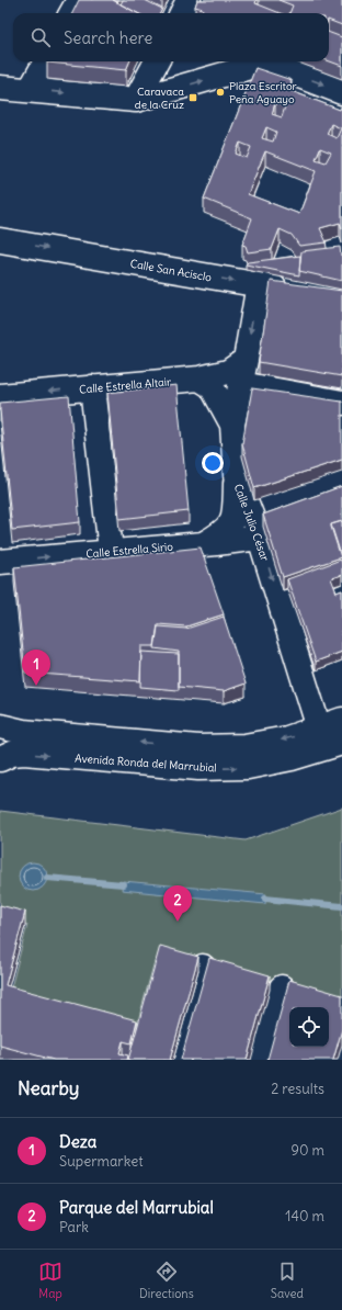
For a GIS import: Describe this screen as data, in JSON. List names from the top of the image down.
{
  "streets": {
    "street": [
      "Calle San Acisclo",
      "Calle Estrella Altair",
      "Calle Julio César",
      "Calle Estrella Sirio",
      "Avenida Ronda del Marrubial"
    ]
  },
  "crossings": [
    ["Calle San Acisclo", "Calle Julio César"],
    ["Calle Estrella Altair", "Calle Julio César"],
    ["Calle Julio César", "Calle Estrella Sirio"],
    ["Calle Julio César", "Avenida Ronda del Marrubial"]
  ],
  "one_way": ["Calle Estrella Altair", "Calle Julio César", "Calle Estrella Sirio"],
  "places": {
    "other": ["Plaza Escritor Peña Aguayo"],
    "transit": ["Caravaca de la Cruz"]
  },
  "page": {
    "search": "Search here",
    "pins": ["1", "2"],
    "heading": ["Nearby", "2 results"],
    "list": [
      {
        "mark": "1",
        "name": "Deza",
        "note": "Supermarket",
        "value": "90 m"
      },
      {
        "mark": "2",
        "name": "Parque del Marrubial",
        "note": "Park",
        "value": "140 m"
      }
    ],
    "nav": ["Map", "Directions", "Saved"]
  }
}
